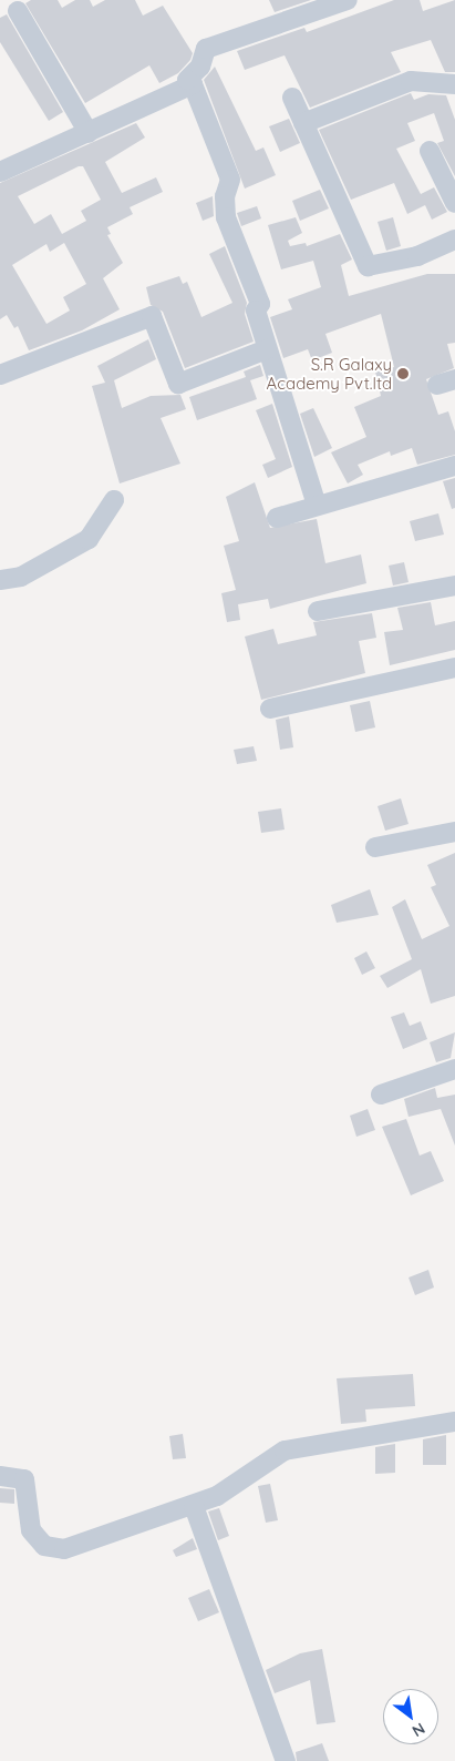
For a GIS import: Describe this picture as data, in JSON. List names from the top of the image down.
{
  "places": ["S.R Galaxy Academy Pvt.ltd"],
  "north": "bottom right"
}
